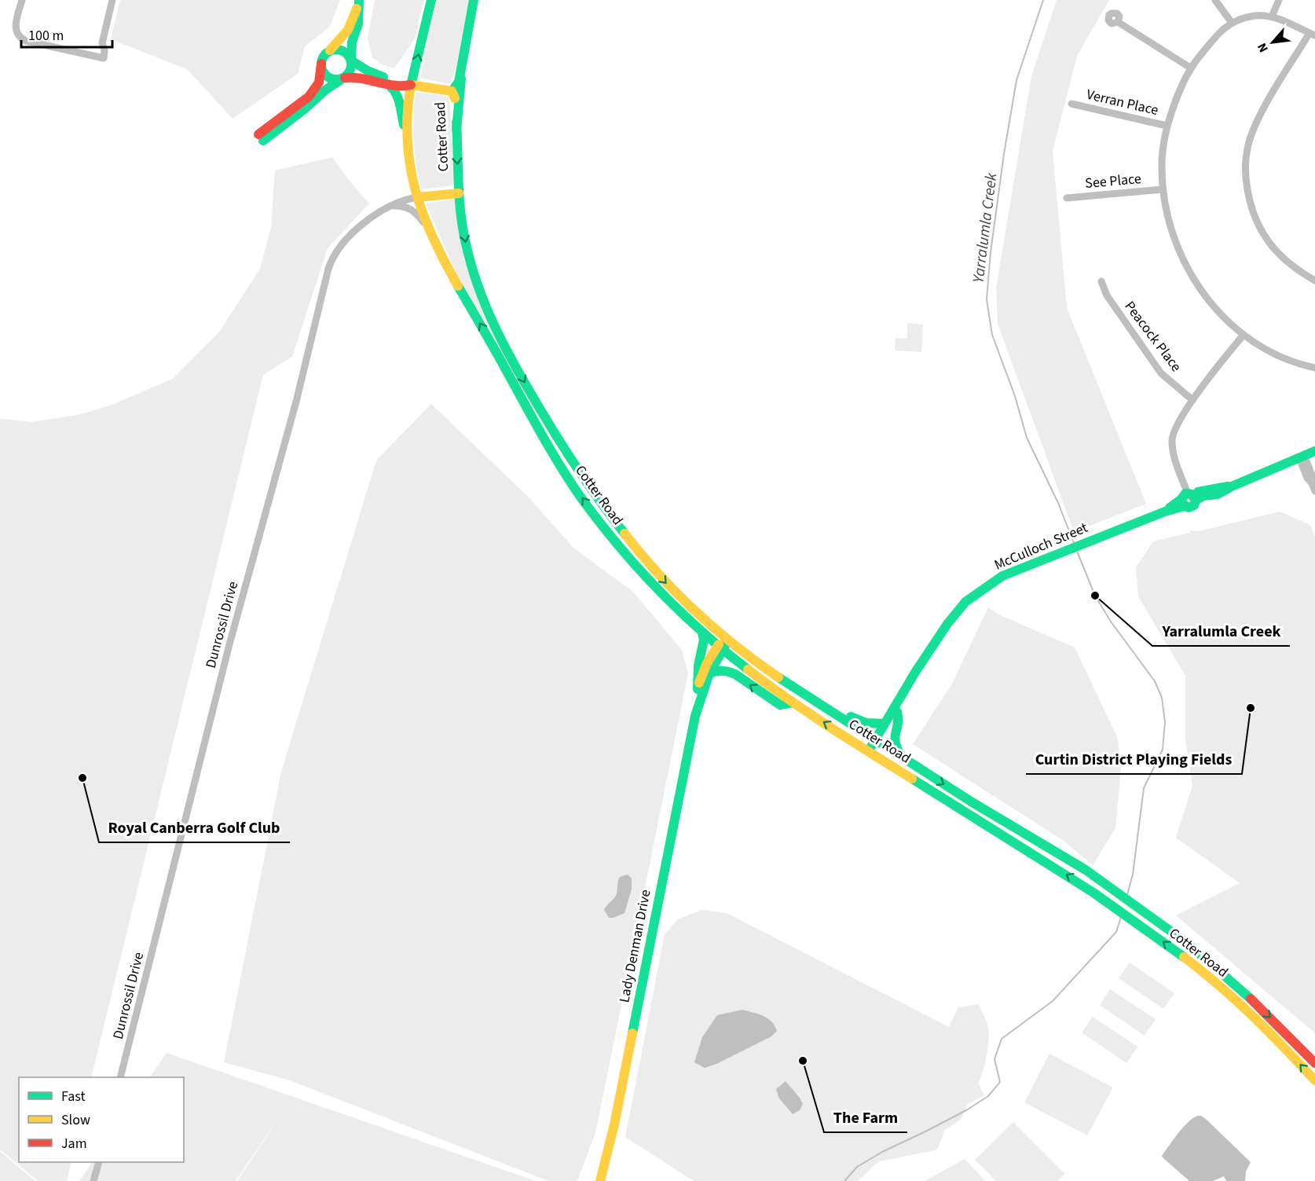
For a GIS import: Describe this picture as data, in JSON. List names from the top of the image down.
{
  "streets": {
    "main road": ["Cotter Road", "McCulloch Street", "Lady Denman Drive"],
    "street": [
      "Verran Place",
      "See Place",
      "Peacock Place",
      "Dunrossil Drive"
    ]
  },
  "crossings": [
    ["Cotter Road", "McCulloch Street"],
    ["Cotter Road", "Dunrossil Drive"],
    ["Cotter Road", "Lady Denman Drive"]
  ],
  "water": ["Yarralumla Creek"],
  "places": [
    "Yarralumla Creek",
    "Curtin District Playing Fields",
    "Royal Canberra Golf Club",
    "The Farm"
  ],
  "legend": ["Fast", "Slow", "Jam"],
  "scale_bar": "100 m",
  "north": "bottom left"
}
